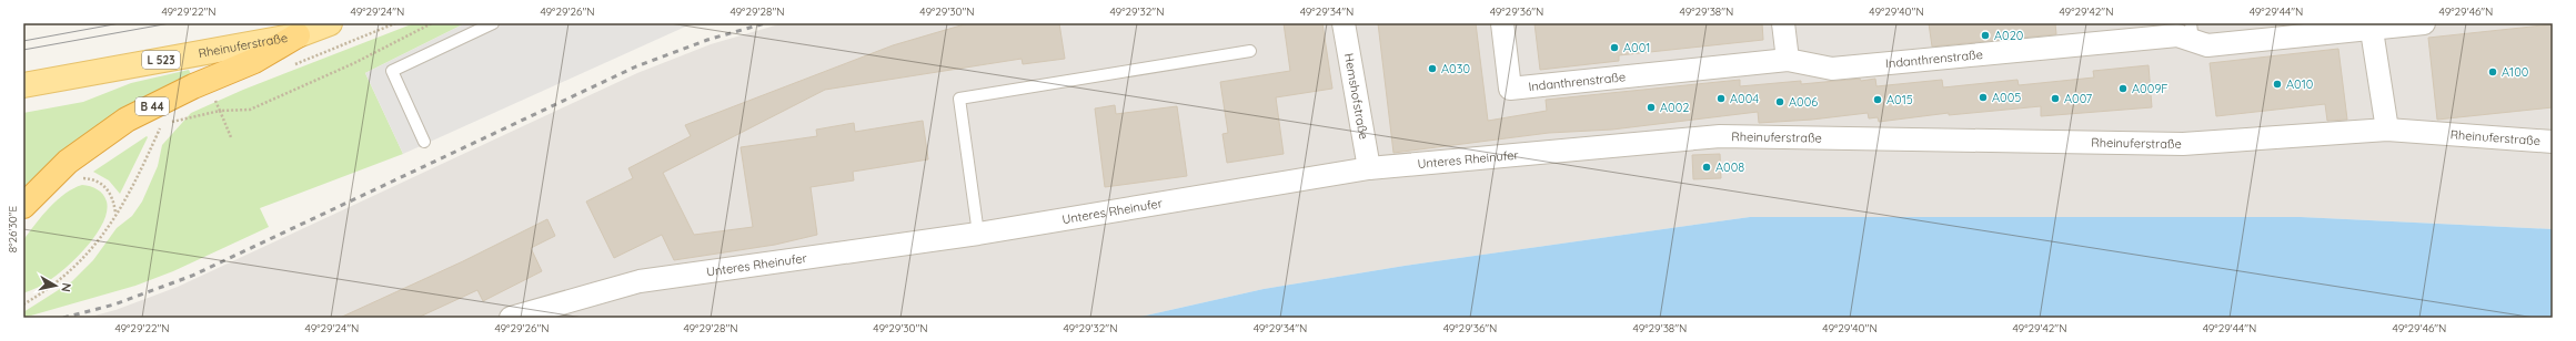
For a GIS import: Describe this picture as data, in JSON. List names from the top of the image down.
{
  "streets": {
    "highway": ["B 44"],
    "main road": ["Rheinuferstraße", "L 523"],
    "street": ["Indanthrenstraße", "Hemshofstraße", "Unteres Rheinufer"]
  },
  "crossings": [
    ["Rheinuferstraße", "B 44"],
    ["Rheinuferstraße", "Unteres Rheinufer"],
    ["Hemshofstraße", "Unteres Rheinufer"]
  ],
  "places": [
    "A020",
    "A001",
    "A030",
    "A100",
    "A010",
    "A009F",
    "A005",
    "A004",
    "A007",
    "A015",
    "A006",
    "A002",
    "A008"
  ],
  "north": "right",
  "coordinates": [
    "49°29'22\"N",
    "49°29'24\"N",
    "49°29'26\"N",
    "49°29'28\"N",
    "49°29'30\"N",
    "49°29'32\"N",
    "49°29'34\"N",
    "49°29'36\"N",
    "49°29'38\"N",
    "49°29'40\"N",
    "49°29'42\"N",
    "49°29'44\"N",
    "49°29'46\"N",
    "8°26'30\"E"
  ]
}
